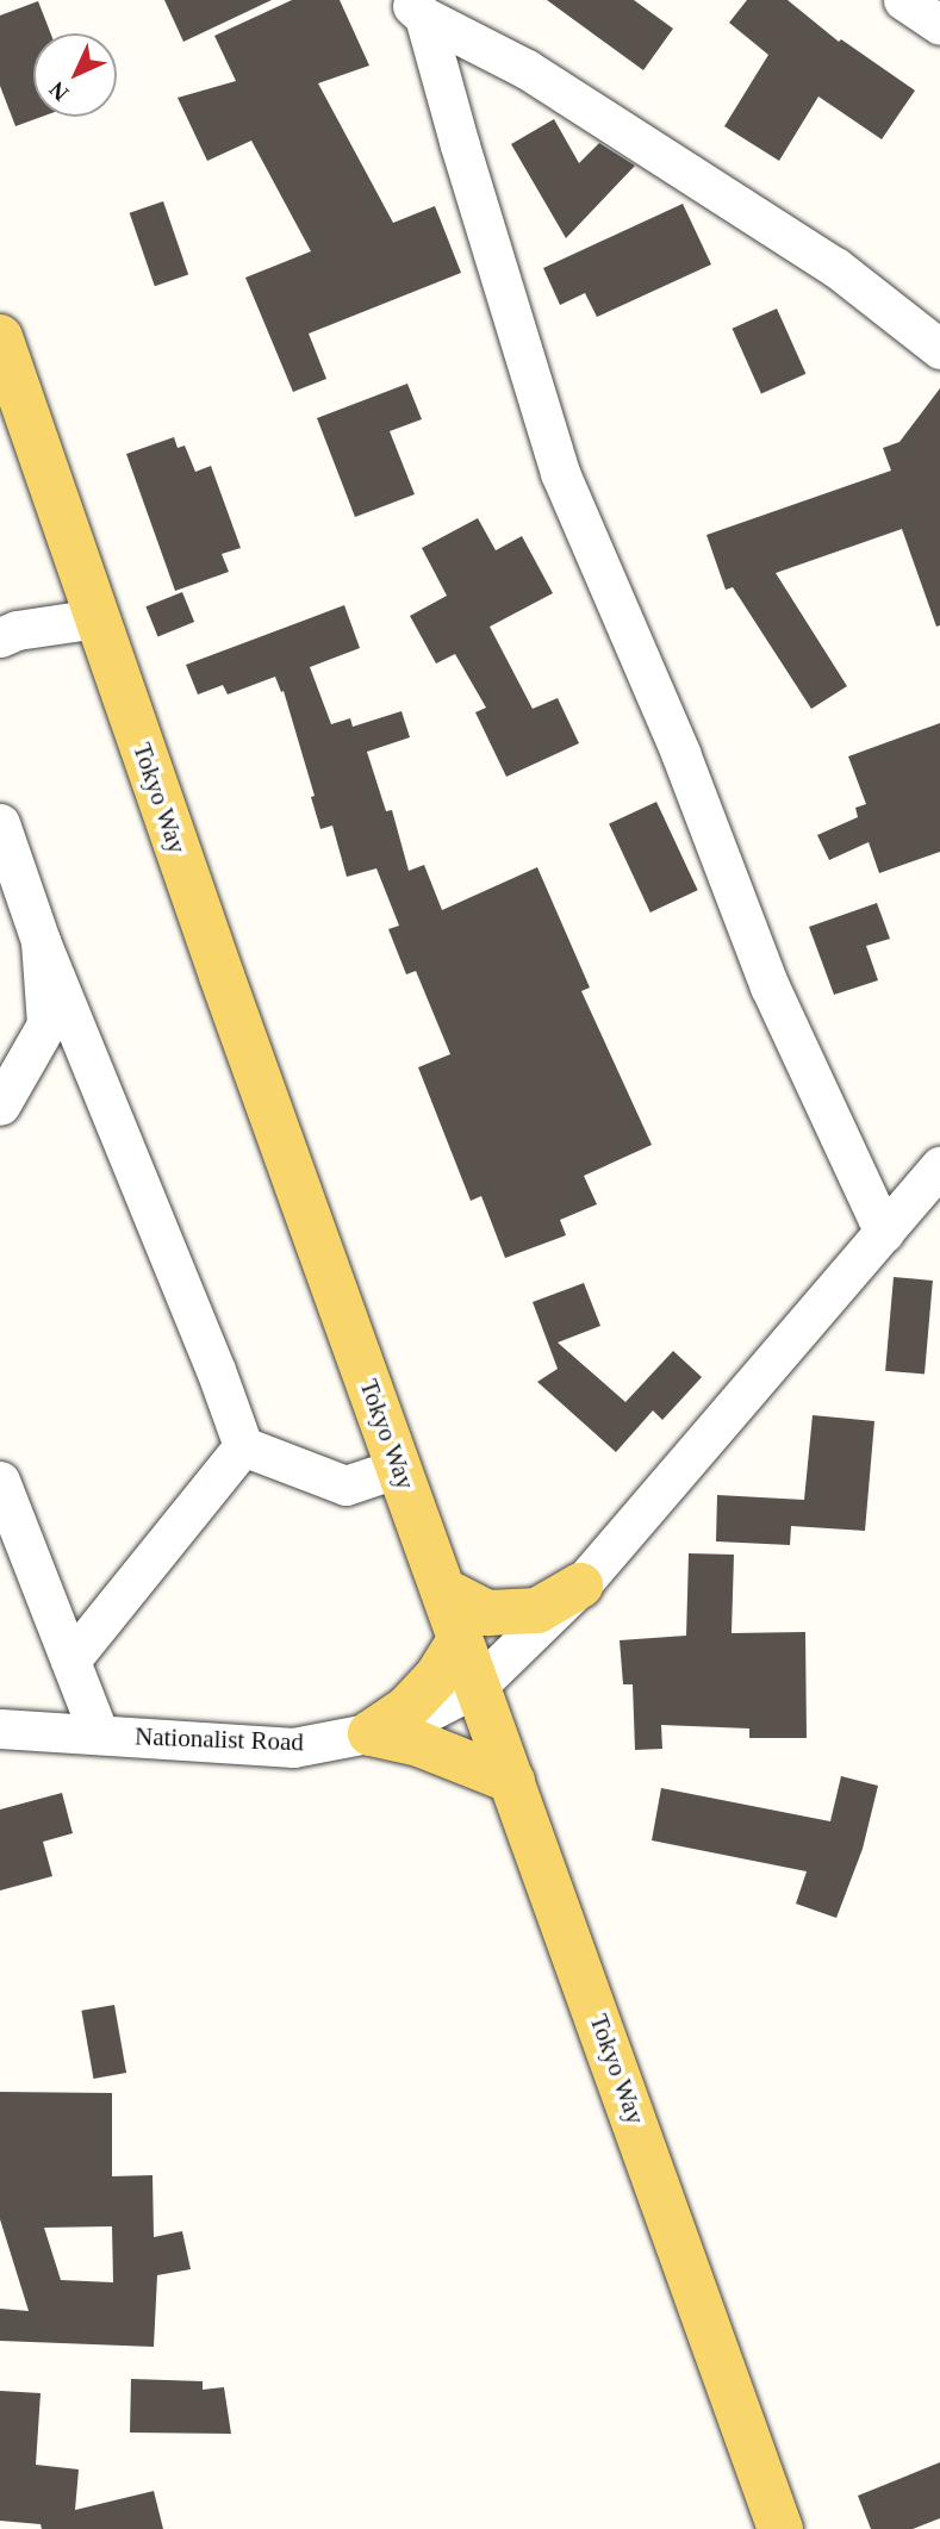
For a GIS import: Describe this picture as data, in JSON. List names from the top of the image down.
{
  "streets": {
    "main road": ["Tokyo Way"],
    "street": ["Nationalist Road"]
  },
  "crossings": [
    ["Tokyo Way", "Nationalist Road"]
  ],
  "north": "bottom left"
}
